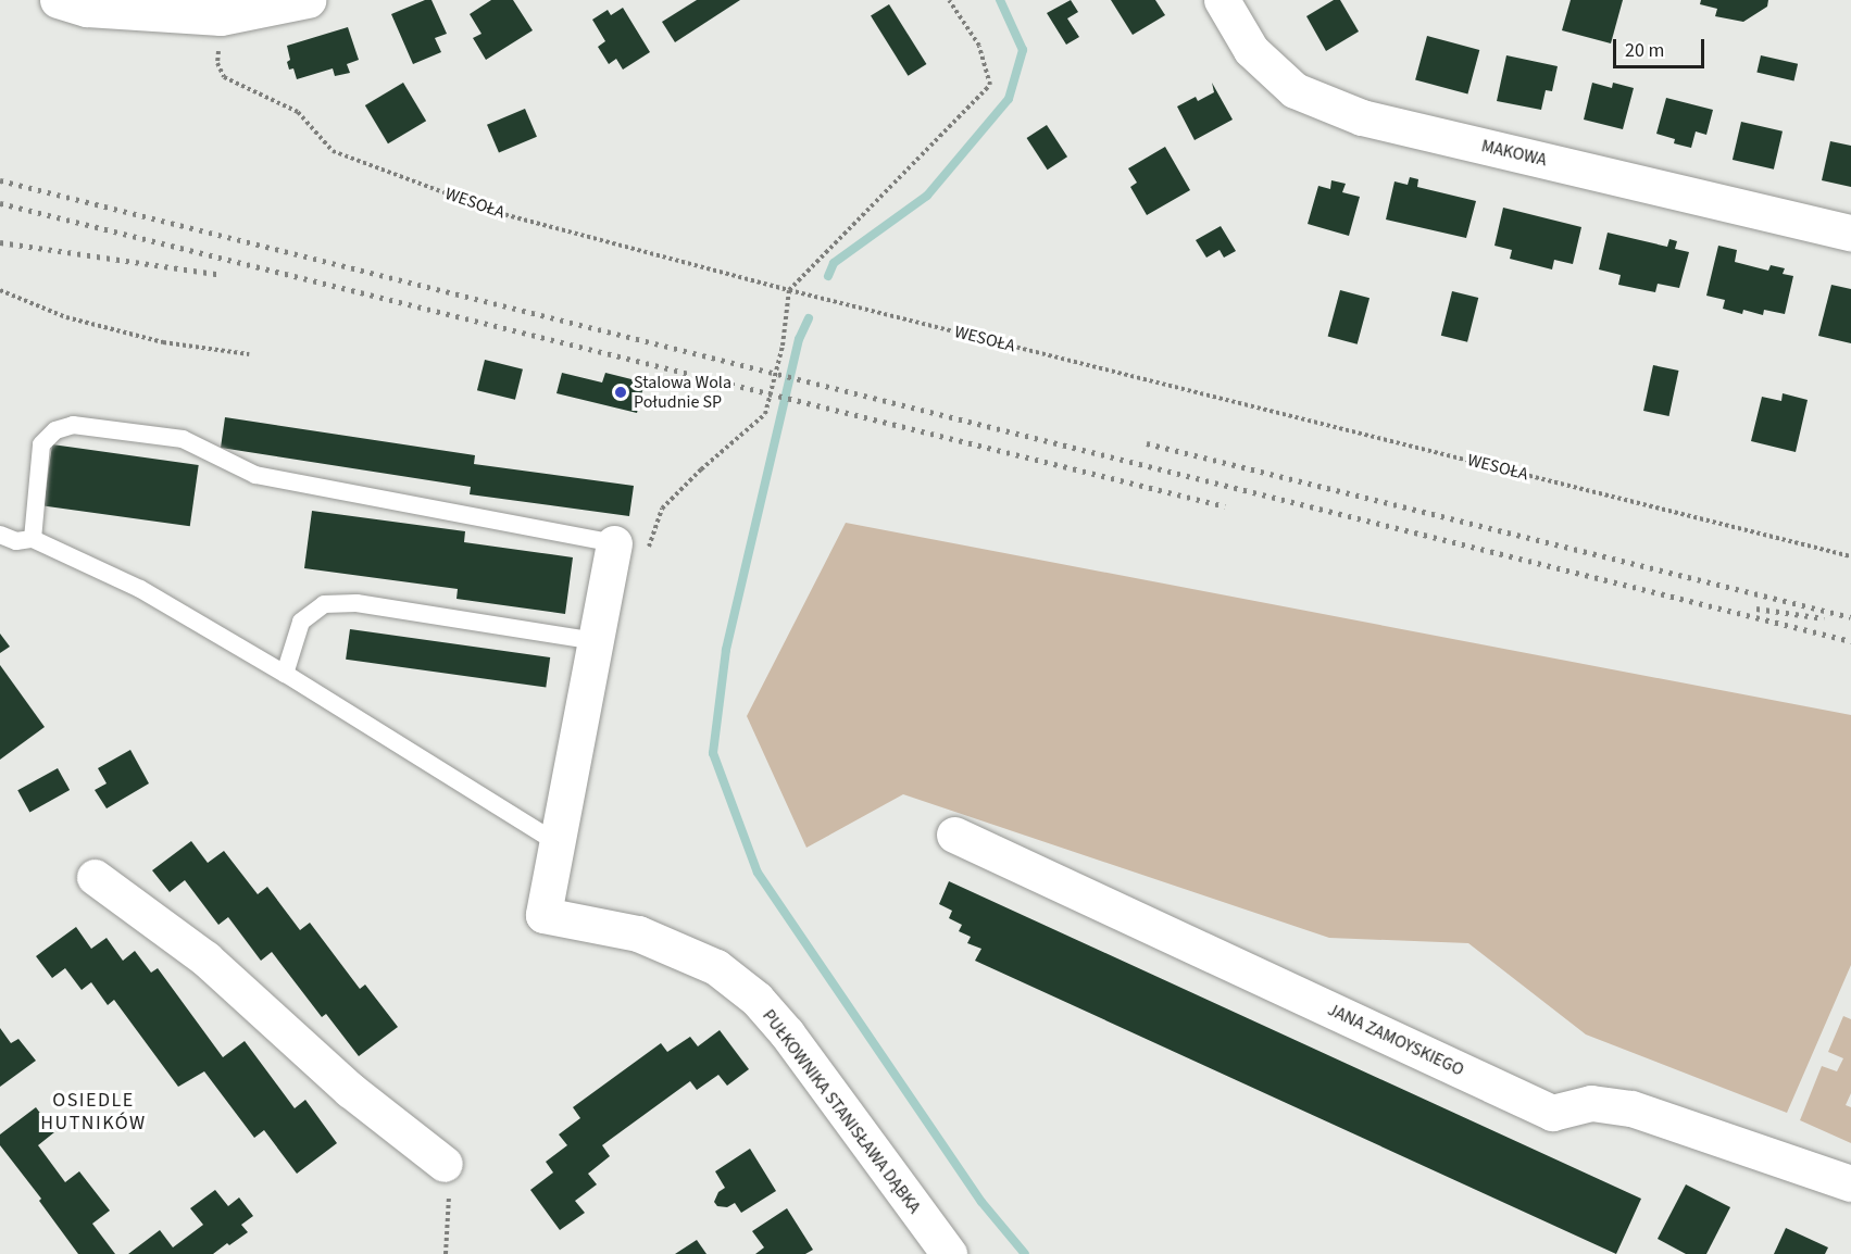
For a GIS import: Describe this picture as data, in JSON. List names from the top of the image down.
{
  "streets": {
    "street": ["MAKOWA", "JANA ZAMOYSKIEGO", "PUŁKOWNIKA STANISŁAWA DĄBKA"],
    "path": ["WESOŁA"]
  },
  "districts": ["OSIEDLE HUTNIKÓW"],
  "places": ["Stalowa Wola Południe SP"],
  "scale_bar": "20 m"
}
